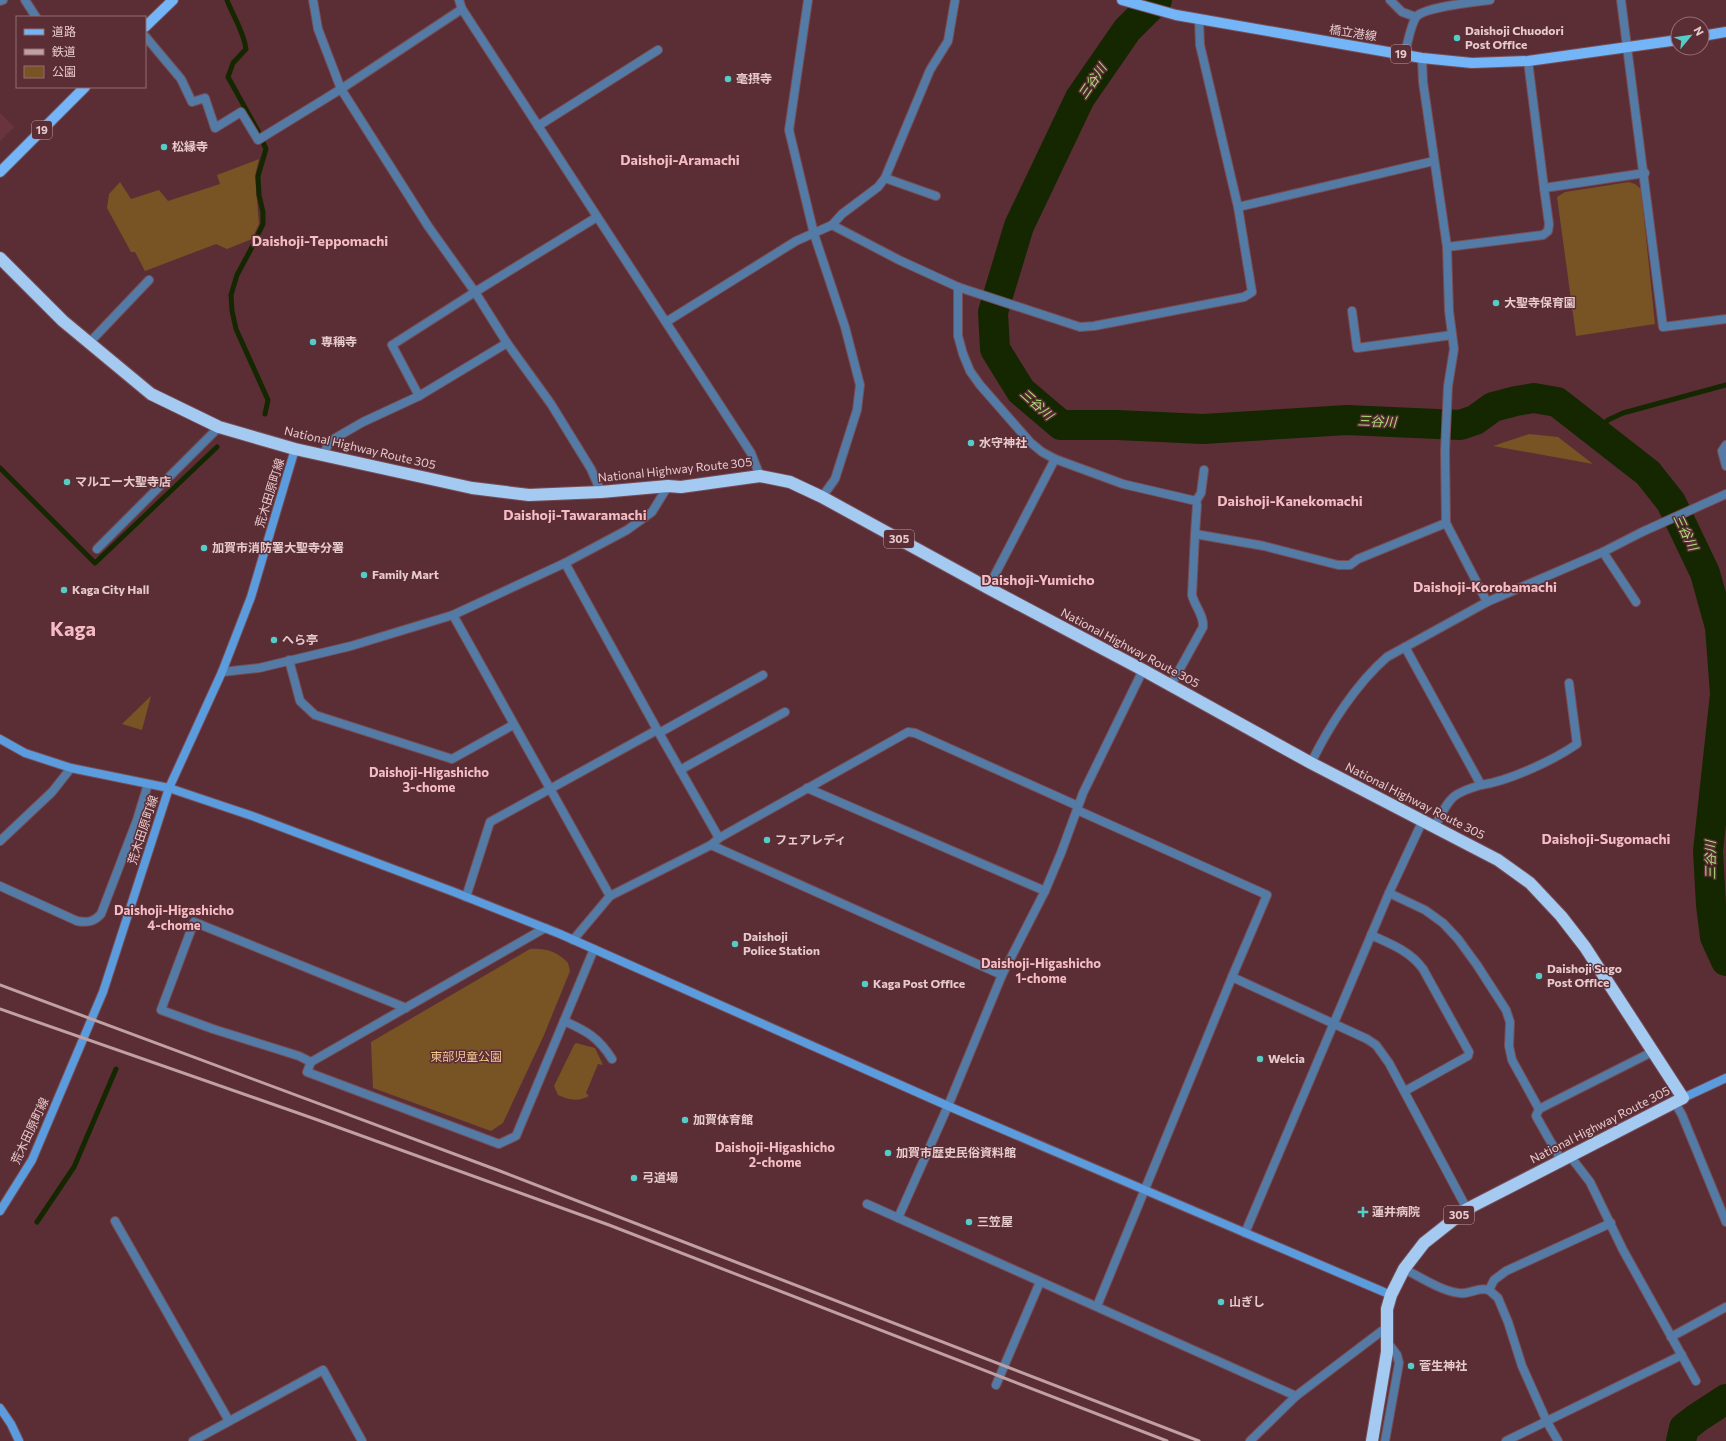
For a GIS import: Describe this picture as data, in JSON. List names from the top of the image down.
{
  "streets": {
    "highway": ["National Highway Route 305", "305"],
    "main road": ["橋立港線", "19"],
    "street": ["荒木田原町線"]
  },
  "crossings": [
    ["National Highway Route 305", "荒木田原町線"]
  ],
  "districts": [
    "Daishoji-Aramachi",
    "Daishoji-Teppomachi",
    "Daishoji-Kanekomachi",
    "Daishoji-Tawaramachi",
    "Daishoji-Yumicho",
    "Daishoji-Korobamachi",
    "Kaga",
    "Daishoji-Higashicho 3-chome",
    "Daishoji-Sugomachi",
    "Daishoji-Higashicho 4-chome",
    "Daishoji-Higashicho 1-chome",
    "Daishoji-Higashicho 2-chome"
  ],
  "water": ["三谷川"],
  "parks": ["東部児童公園"],
  "places": {
    "other": [
      "Daishoji Chuodori Post Office",
      "毫摂寺",
      "松縁寺",
      "大聖寺保育園",
      "専稱寺",
      "水守神社",
      "マルエー大聖寺店",
      "加賀市消防署大聖寺分署",
      "Family Mart",
      "Kaga City Hall",
      "へら亭",
      "フェアレディ",
      "Daishoji Police Station",
      "Daishoji Sugo Post Office",
      "Kaga Post Office",
      "Welcia",
      "加賀体育館",
      "加賀市歴史民俗資料館",
      "弓道場",
      "三笠屋",
      "山ぎし",
      "菅生神社"
    ],
    "health": ["蓮井病院"]
  },
  "legend": ["道路", "鉄道", "公園"],
  "north": "top right"
}
